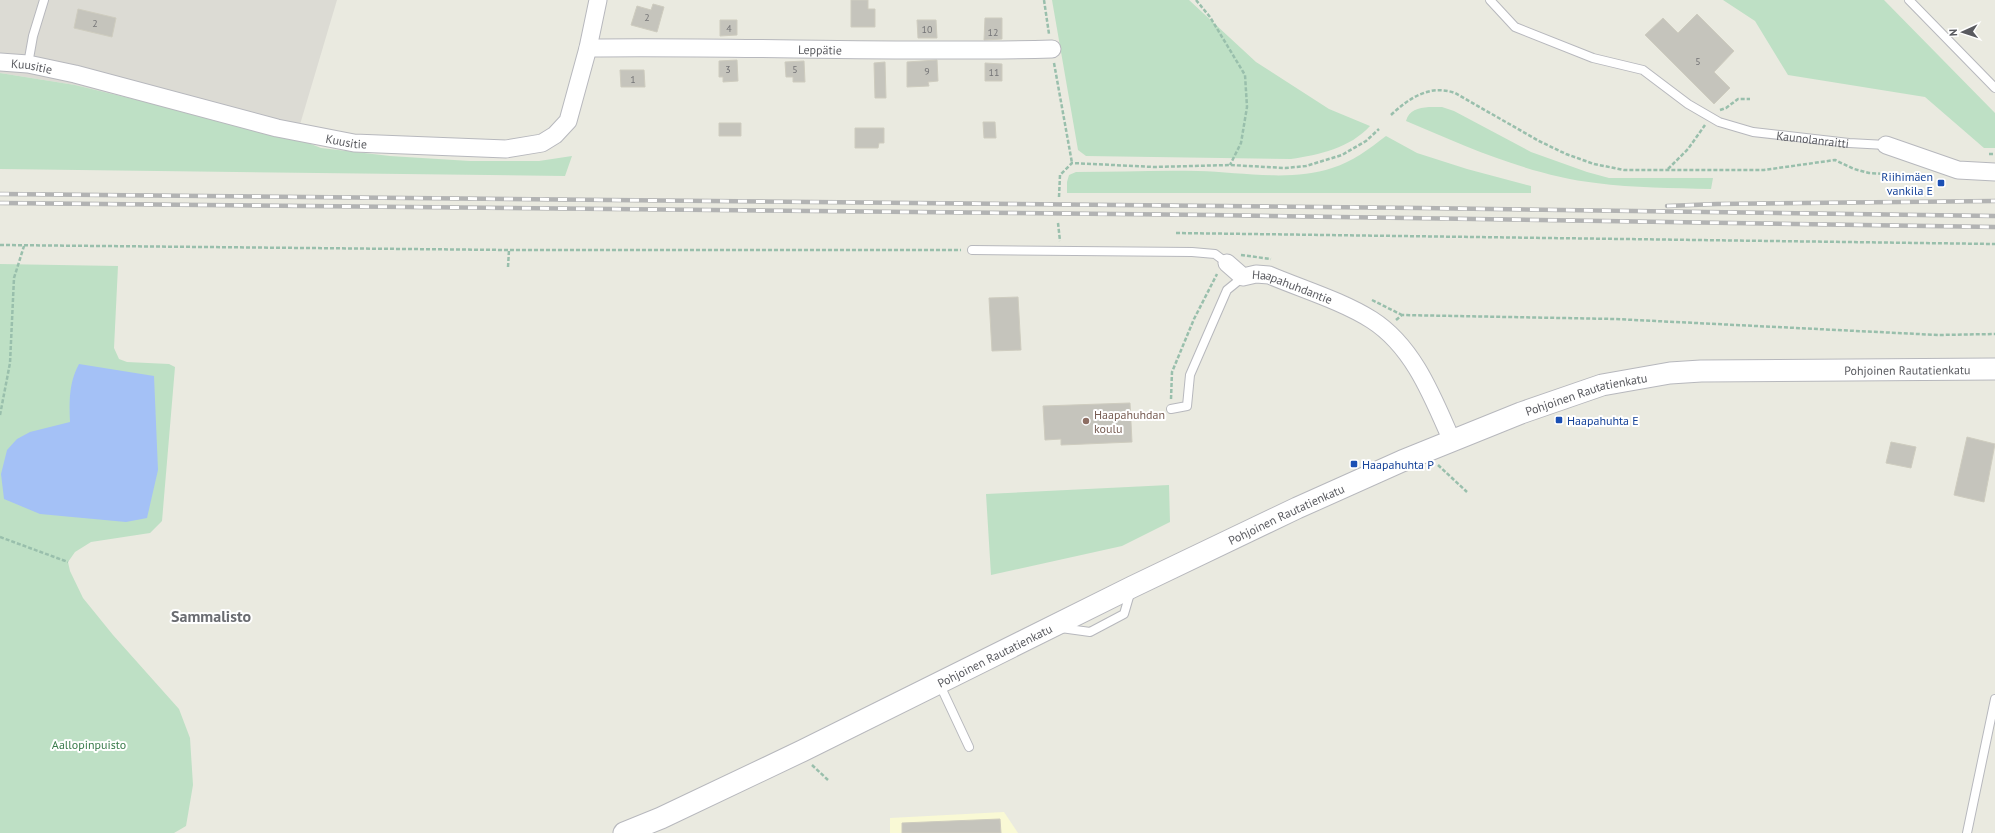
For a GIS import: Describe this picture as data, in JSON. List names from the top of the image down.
{
  "streets": {
    "street": [
      "Leppätie",
      "Kuusitie",
      "Kaunolanraitti",
      "Haapahuhdantie",
      "Pohjoinen Rautatienkatu"
    ]
  },
  "crossings": [
    ["Leppätie", "Kuusitie"],
    ["Haapahuhdantie", "Pohjoinen Rautatienkatu"]
  ],
  "districts": ["Sammalisto"],
  "parks": ["Aallopinpuisto"],
  "places": {
    "transit": ["Riihimäen vankila E", "Haapahuhta E", "Haapahuhta P"],
    "other": ["Haapahuhdan koulu"]
  },
  "house_numbers": [
    "2",
    "2",
    "4",
    "10",
    "12",
    "5",
    "3",
    "5",
    "9",
    "11",
    "1"
  ],
  "north": "left"
}
